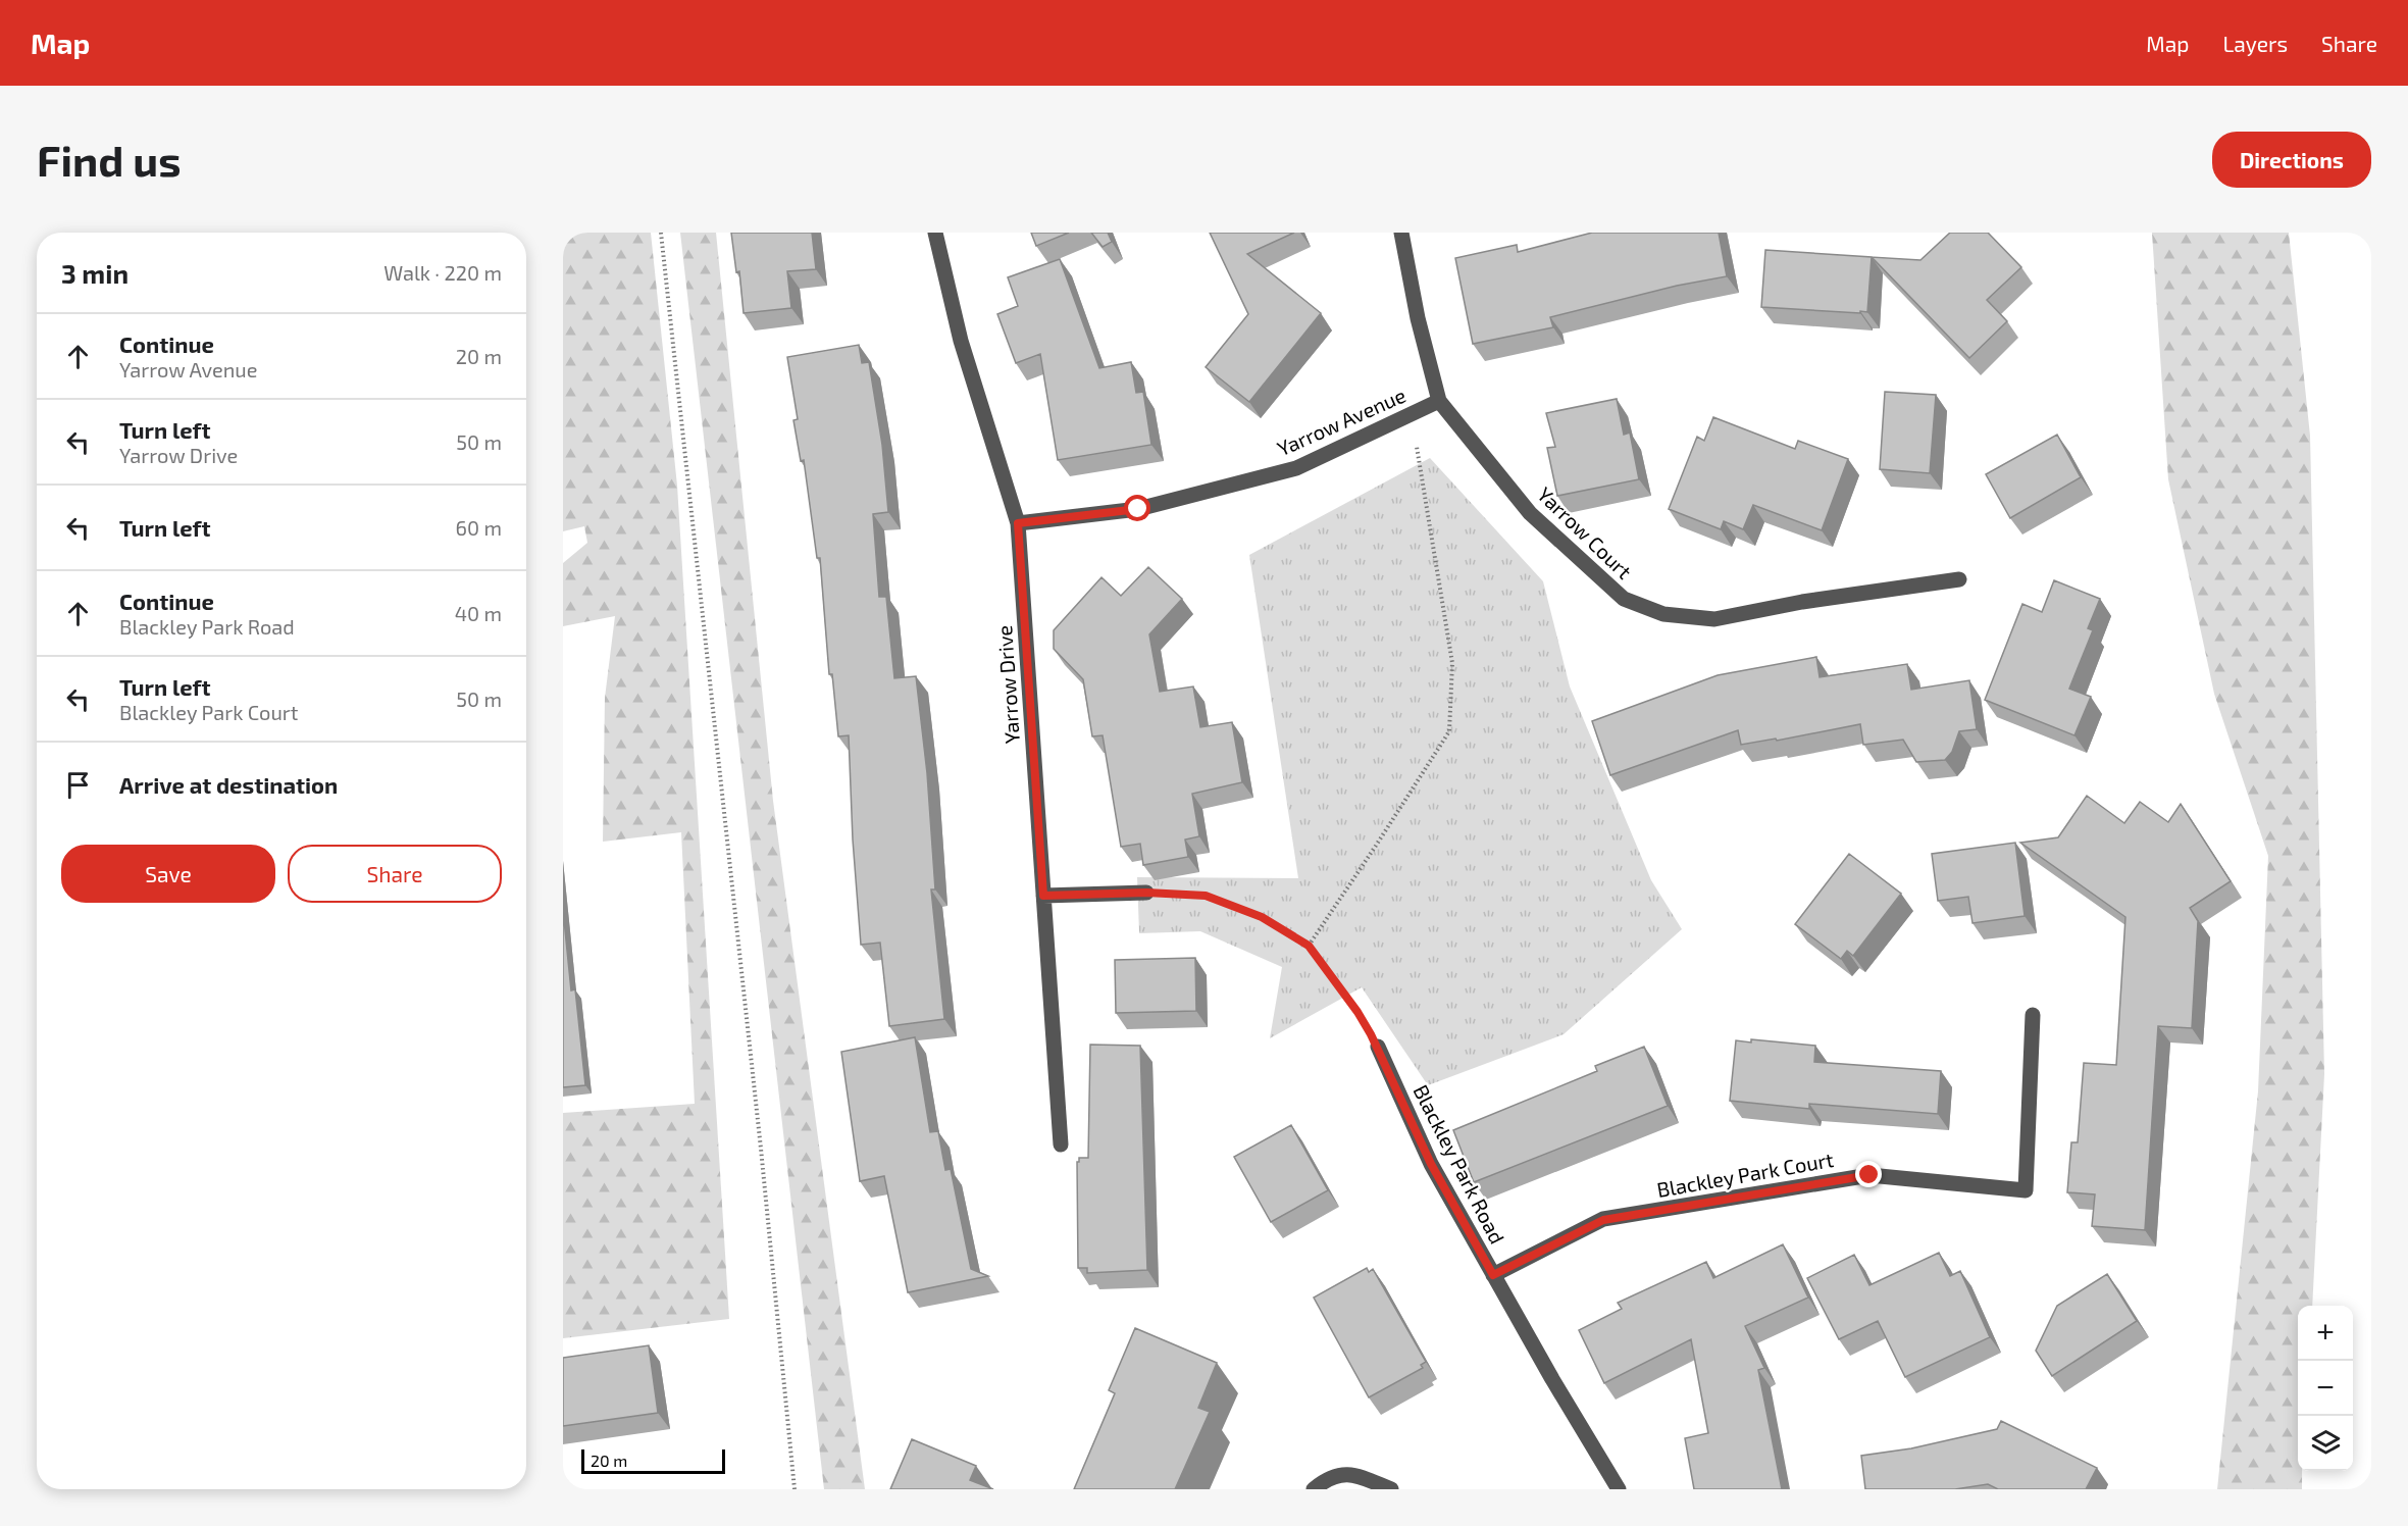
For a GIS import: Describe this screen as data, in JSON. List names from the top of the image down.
{
  "streets": {
    "street": [
      "Yarrow Avenue",
      "Yarrow Court",
      "Yarrow Drive",
      "Blackley Park Road",
      "Blackley Park Court"
    ]
  },
  "crossings": [
    ["Yarrow Avenue", "Yarrow Court"],
    ["Yarrow Avenue", "Yarrow Drive"],
    ["Blackley Park Road", "Blackley Park Court"]
  ],
  "scale_bar": "20 m",
  "page": {
    "header": "Map",
    "nav": ["Map", "Layers", "Share"],
    "buttons": [
      "Directions",
      ["Save", "Share"]
    ],
    "title": "Find us",
    "heading": ["3 min", "Walk · 220 m"],
    "list": [
      ["Continue", "Yarrow Avenue", "20 m"],
      ["Turn left", "Yarrow Drive", "50 m"],
      ["Turn left", "60 m"],
      ["Continue", "Blackley Park Road", "40 m"],
      ["Turn left", "Blackley Park Court", "50 m"],
      "Arrive at destination"
    ],
    "map_buttons": ["+", "−"],
    "scale": "20 m"
  }
}
